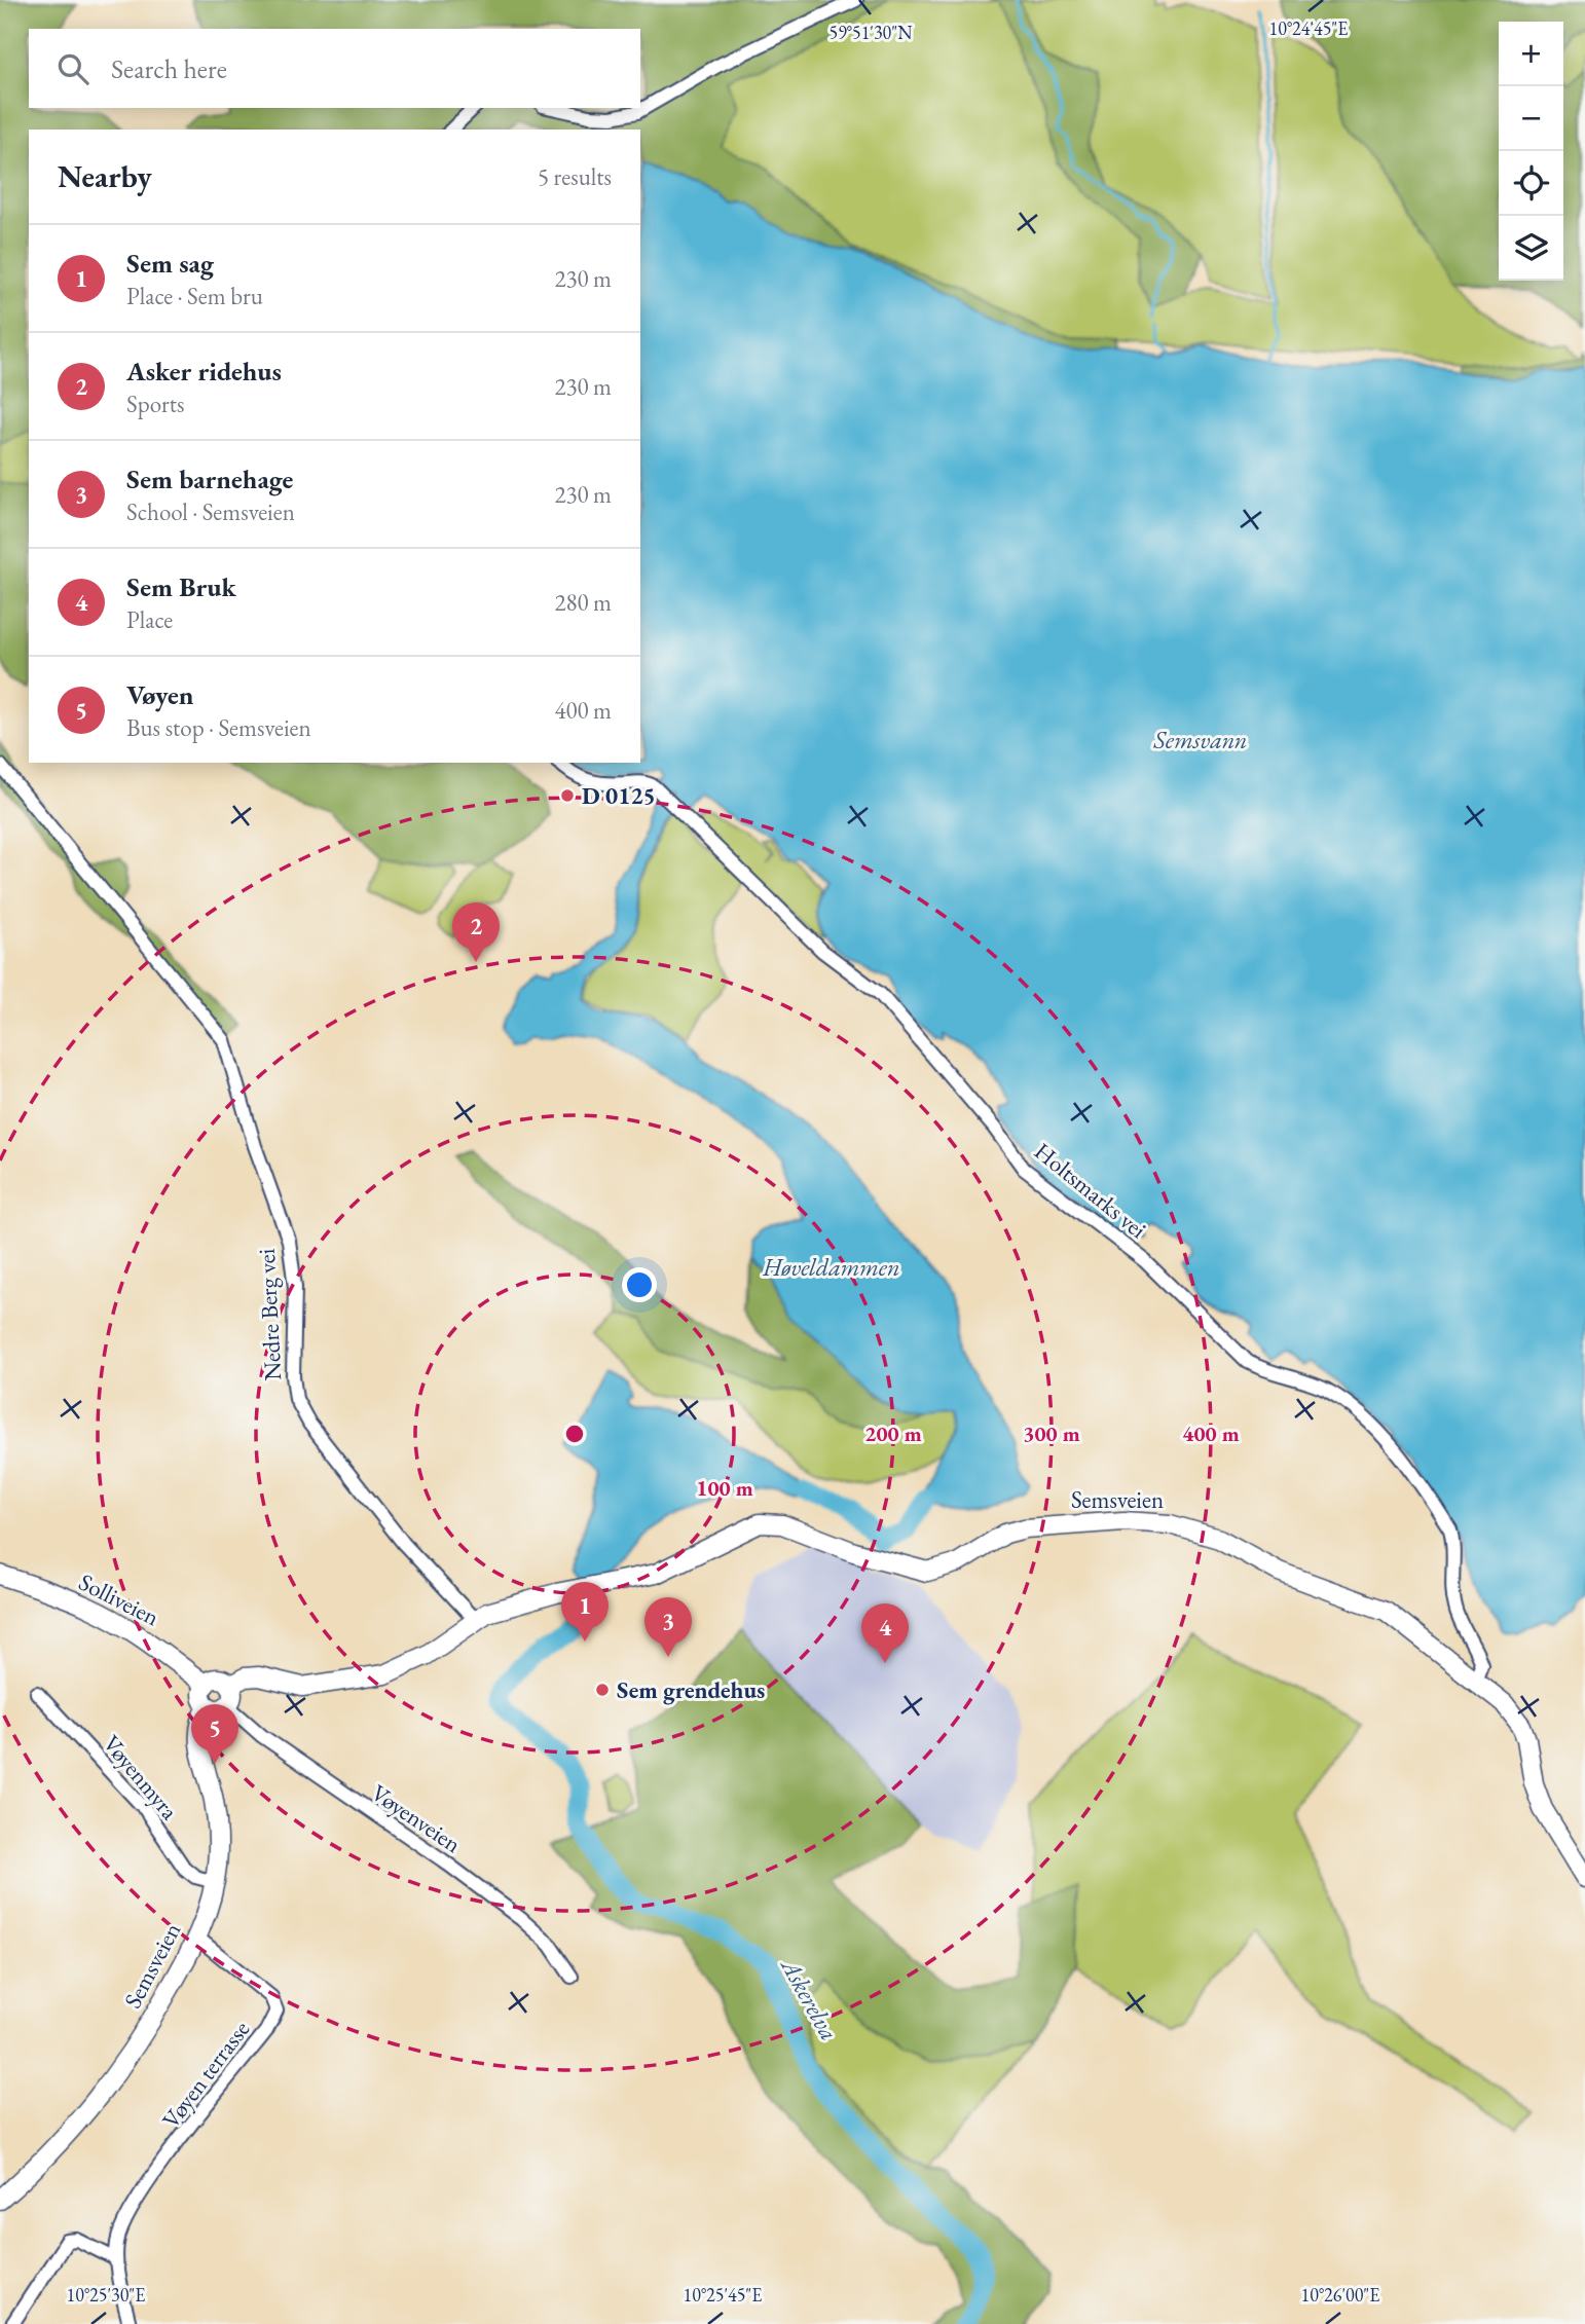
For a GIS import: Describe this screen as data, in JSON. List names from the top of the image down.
{
  "streets": {
    "main road": ["Semsveien", "Solliveien"],
    "street": [
      "Holtsmarks vei",
      "Nedre Berg vei",
      "Vøyenmyra",
      "Vøyenveien",
      "Vøyen terrasse"
    ]
  },
  "crossings": [
    ["Holtsmarks vei", "Semsveien"],
    ["Nedre Berg vei", "Semsveien"],
    ["Semsveien", "Solliveien"],
    ["Semsveien", "Vøyenmyra"],
    ["Semsveien", "Vøyenveien"],
    ["Semsveien", "Vøyen terrasse"],
    ["Solliveien", "Vøyenveien"]
  ],
  "water": ["Semsvann", "Høveldammen", "Askerelva"],
  "places": ["D 0125", "Sem grendehus"],
  "page": {
    "map_buttons": ["+", "−"],
    "search": "Search here",
    "heading": ["Nearby", "5 results"],
    "list": [
      {
        "mark": "1",
        "name": "Sem sag",
        "note": "Place · Sem bru",
        "value": "230 m"
      },
      {
        "mark": "2",
        "name": "Asker ridehus",
        "note": "Sports",
        "value": "230 m"
      },
      {
        "mark": "3",
        "name": "Sem barnehage",
        "note": "School · Semsveien",
        "value": "230 m"
      },
      {
        "mark": "4",
        "name": "Sem Bruk",
        "note": "Place",
        "value": "280 m"
      },
      {
        "mark": "5",
        "name": "Vøyen",
        "note": "Bus stop · Semsveien",
        "value": "400 m"
      }
    ],
    "pins": [
      "2",
      "1",
      "3",
      "4",
      "5"
    ]
  },
  "coordinates": [
    "10°24'45\"E",
    "59°51'30\"N",
    "10°25'30\"E",
    "10°25'45\"E",
    "10°26'00\"E"
  ],
  "rings": [
    "200 m",
    "300 m",
    "400 m",
    "100 m"
  ]
}
